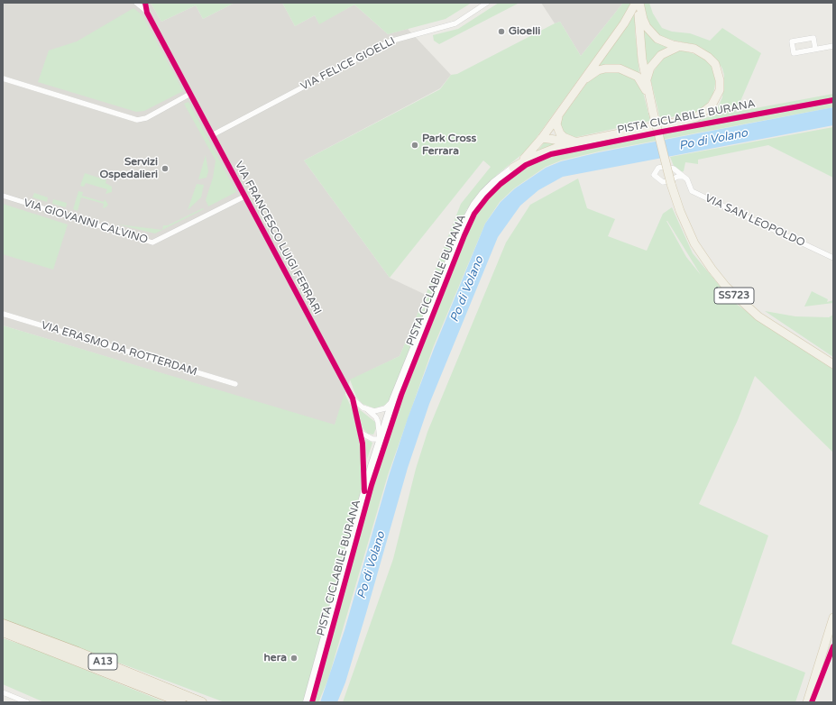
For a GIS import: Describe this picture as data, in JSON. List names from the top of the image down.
{
  "streets": {
    "highway": ["A13"],
    "main road": ["SS723"],
    "street": [
      "VIA FELICE GIOELLI",
      "VIA SAN LEOPOLDO",
      "VIA GIOVANNI CALVINO",
      "VIA FRANCESCO LUIGI FERRARI",
      "VIA ERASMO DA ROTTERDAM"
    ],
    "cycle path": ["PISTA CICLABILE BURANA"]
  },
  "crossings": [
    ["VIA FELICE GIOELLI", "VIA FRANCESCO LUIGI FERRARI"],
    ["VIA GIOVANNI CALVINO", "VIA FRANCESCO LUIGI FERRARI"]
  ],
  "water": ["Po di Volano"],
  "places": [
    "Gioelli",
    "Park Cross Ferrara",
    "Servizi Ospedalieri",
    "hera"
  ]
}
